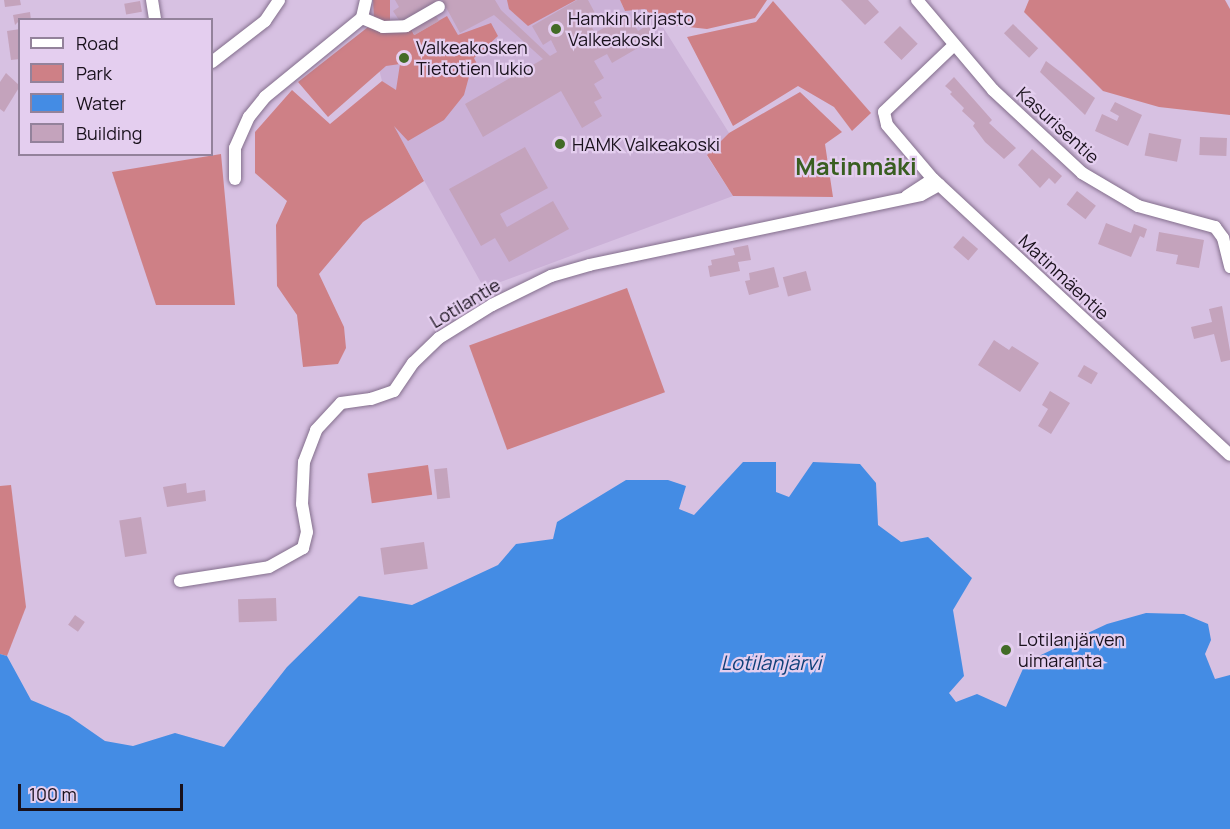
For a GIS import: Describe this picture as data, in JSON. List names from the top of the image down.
{
  "streets": {
    "street": ["Kasurisentie", "Matinmäentie", "Lotilantie"]
  },
  "crossings": [
    ["Kasurisentie", "Matinmäentie"],
    ["Matinmäentie", "Lotilantie"]
  ],
  "districts": ["Matinmäki"],
  "water": ["Lotilanjärvi"],
  "places": [
    "Hamkin kirjasto Valkeakoski",
    "Valkeakosken Tietotien lukio",
    "HAMK Valkeakoski",
    "Lotilanjärven uimaranta"
  ],
  "legend": [
    "Road",
    "Park",
    "Water",
    "Building"
  ],
  "scale_bar": "100 m"
}
